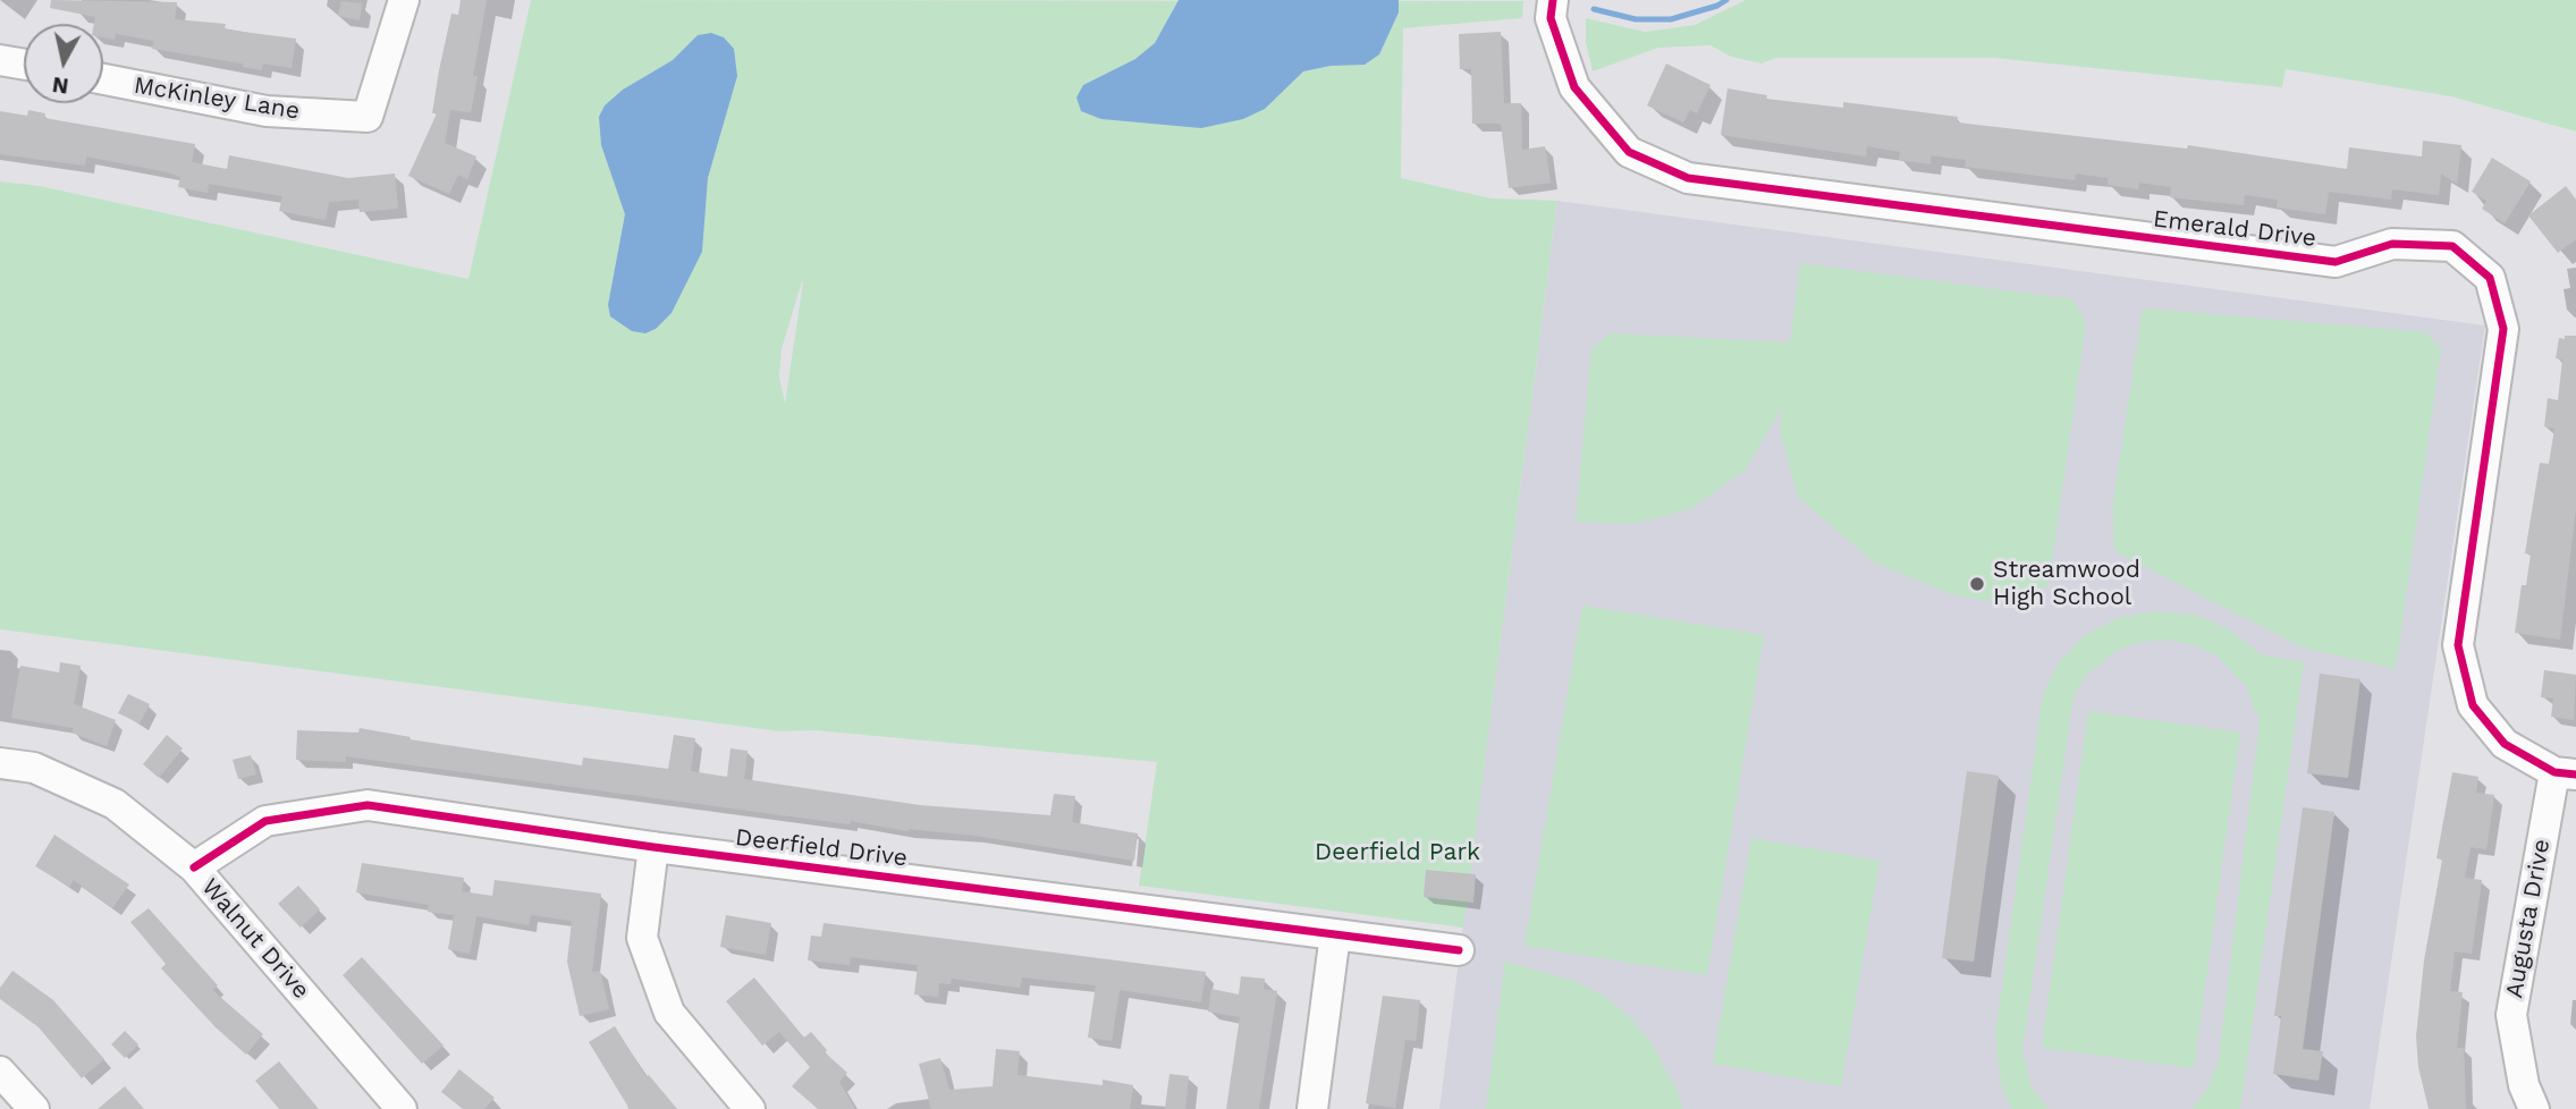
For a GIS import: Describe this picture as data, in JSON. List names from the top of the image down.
{
  "streets": {
    "street": [
      "McKinley Lane",
      "Emerald Drive",
      "Deerfield Drive",
      "Augusta Drive",
      "Walnut Drive"
    ]
  },
  "crossings": [
    ["Emerald Drive", "Augusta Drive"],
    ["Deerfield Drive", "Walnut Drive"]
  ],
  "parks": ["Deerfield Park"],
  "places": ["Streamwood High School"],
  "north": "bottom"
}
